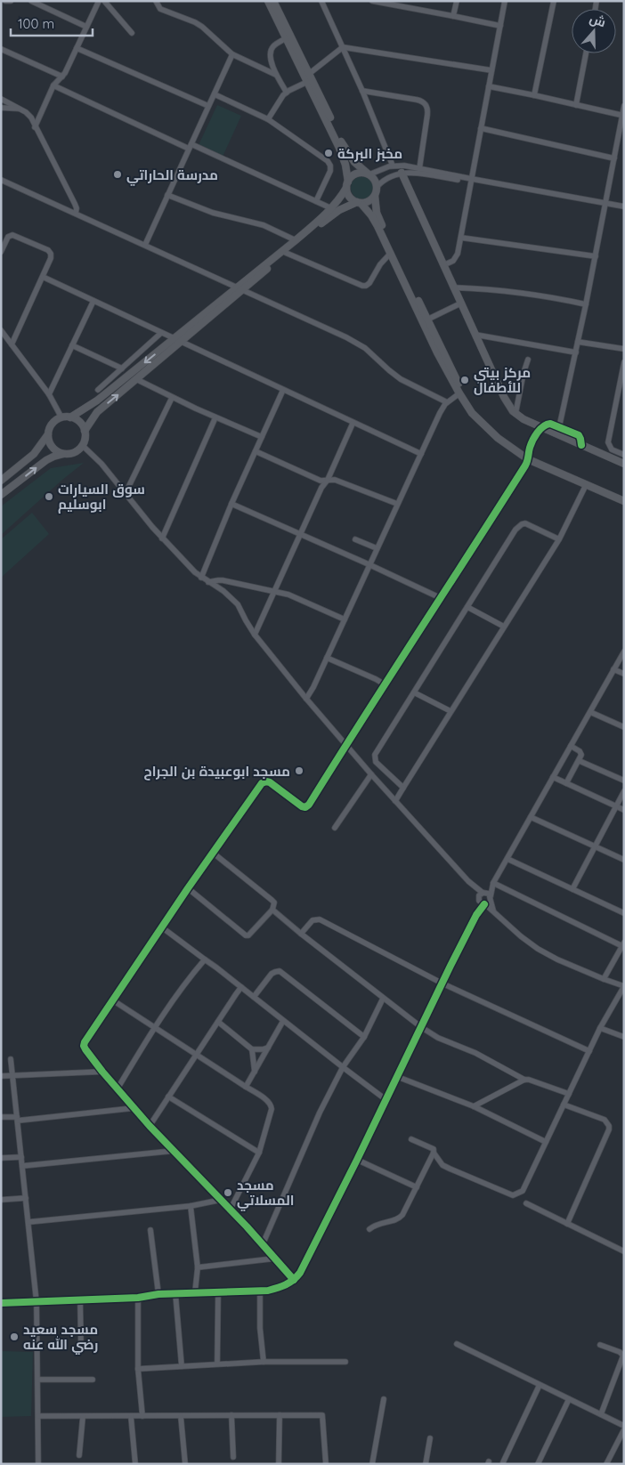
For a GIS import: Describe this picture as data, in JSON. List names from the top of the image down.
{
  "places": [
    "مخبز البركة",
    "مدرسة الحاراتي",
    "مركز بيتي للأطفال",
    "سوق السيارات ابوسليم",
    "مسجد ابوعبيدة بن الجراح",
    "مسجد المسلاتي",
    "مسجد سعيد رضي الله عنه"
  ],
  "scale_bar": "100 m",
  "north": "top"
}
